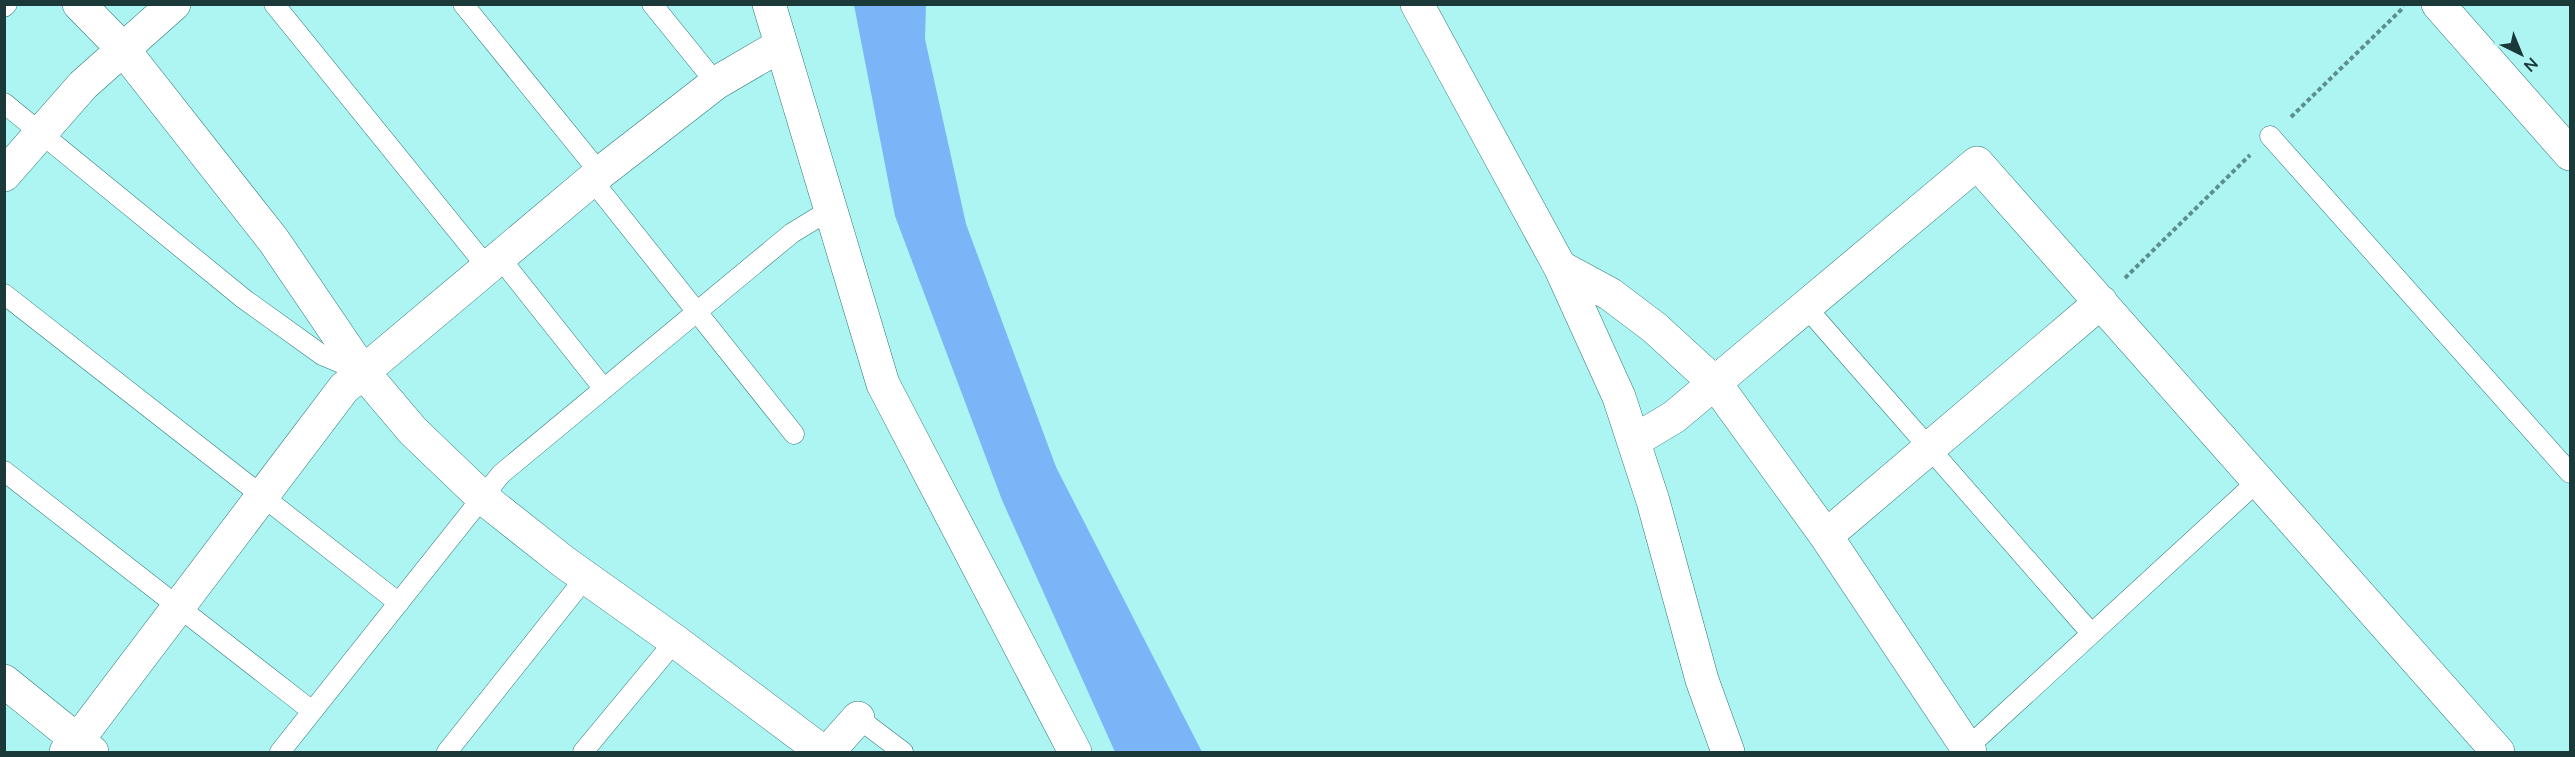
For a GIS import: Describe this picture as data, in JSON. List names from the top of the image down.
{
  "north": "bottom right"
}
